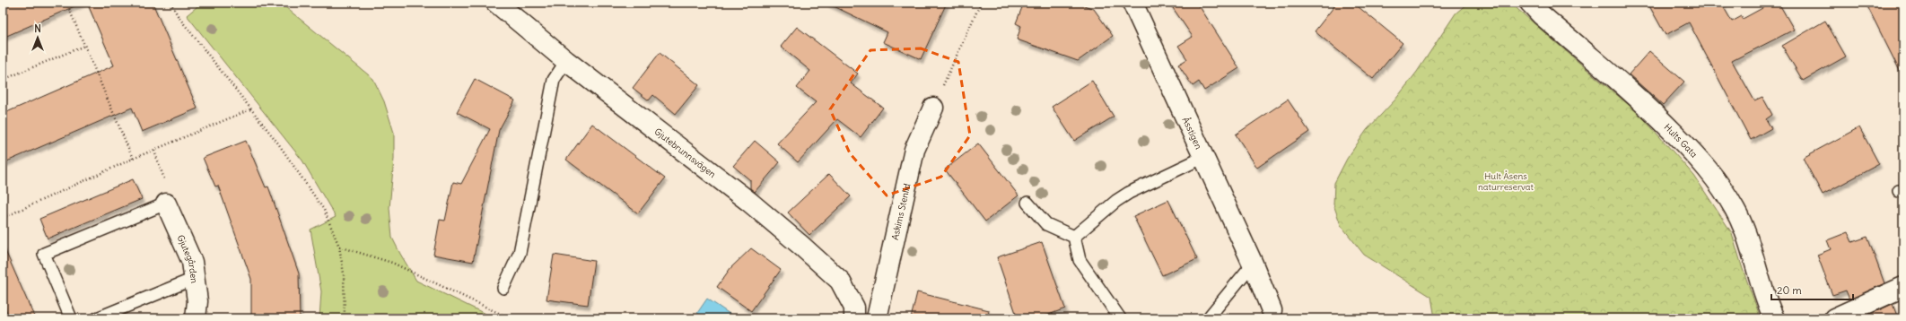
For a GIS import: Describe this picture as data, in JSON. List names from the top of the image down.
{
  "streets": {
    "street": [
      "Åsstigen",
      "Hults Gata",
      "Gjutebrunnsvägen",
      "Askims Stenlid",
      "Gjutegården"
    ]
  },
  "parks": ["Hult Åsens naturreservat"],
  "scale_bar": "20 m",
  "north": "top"
}
